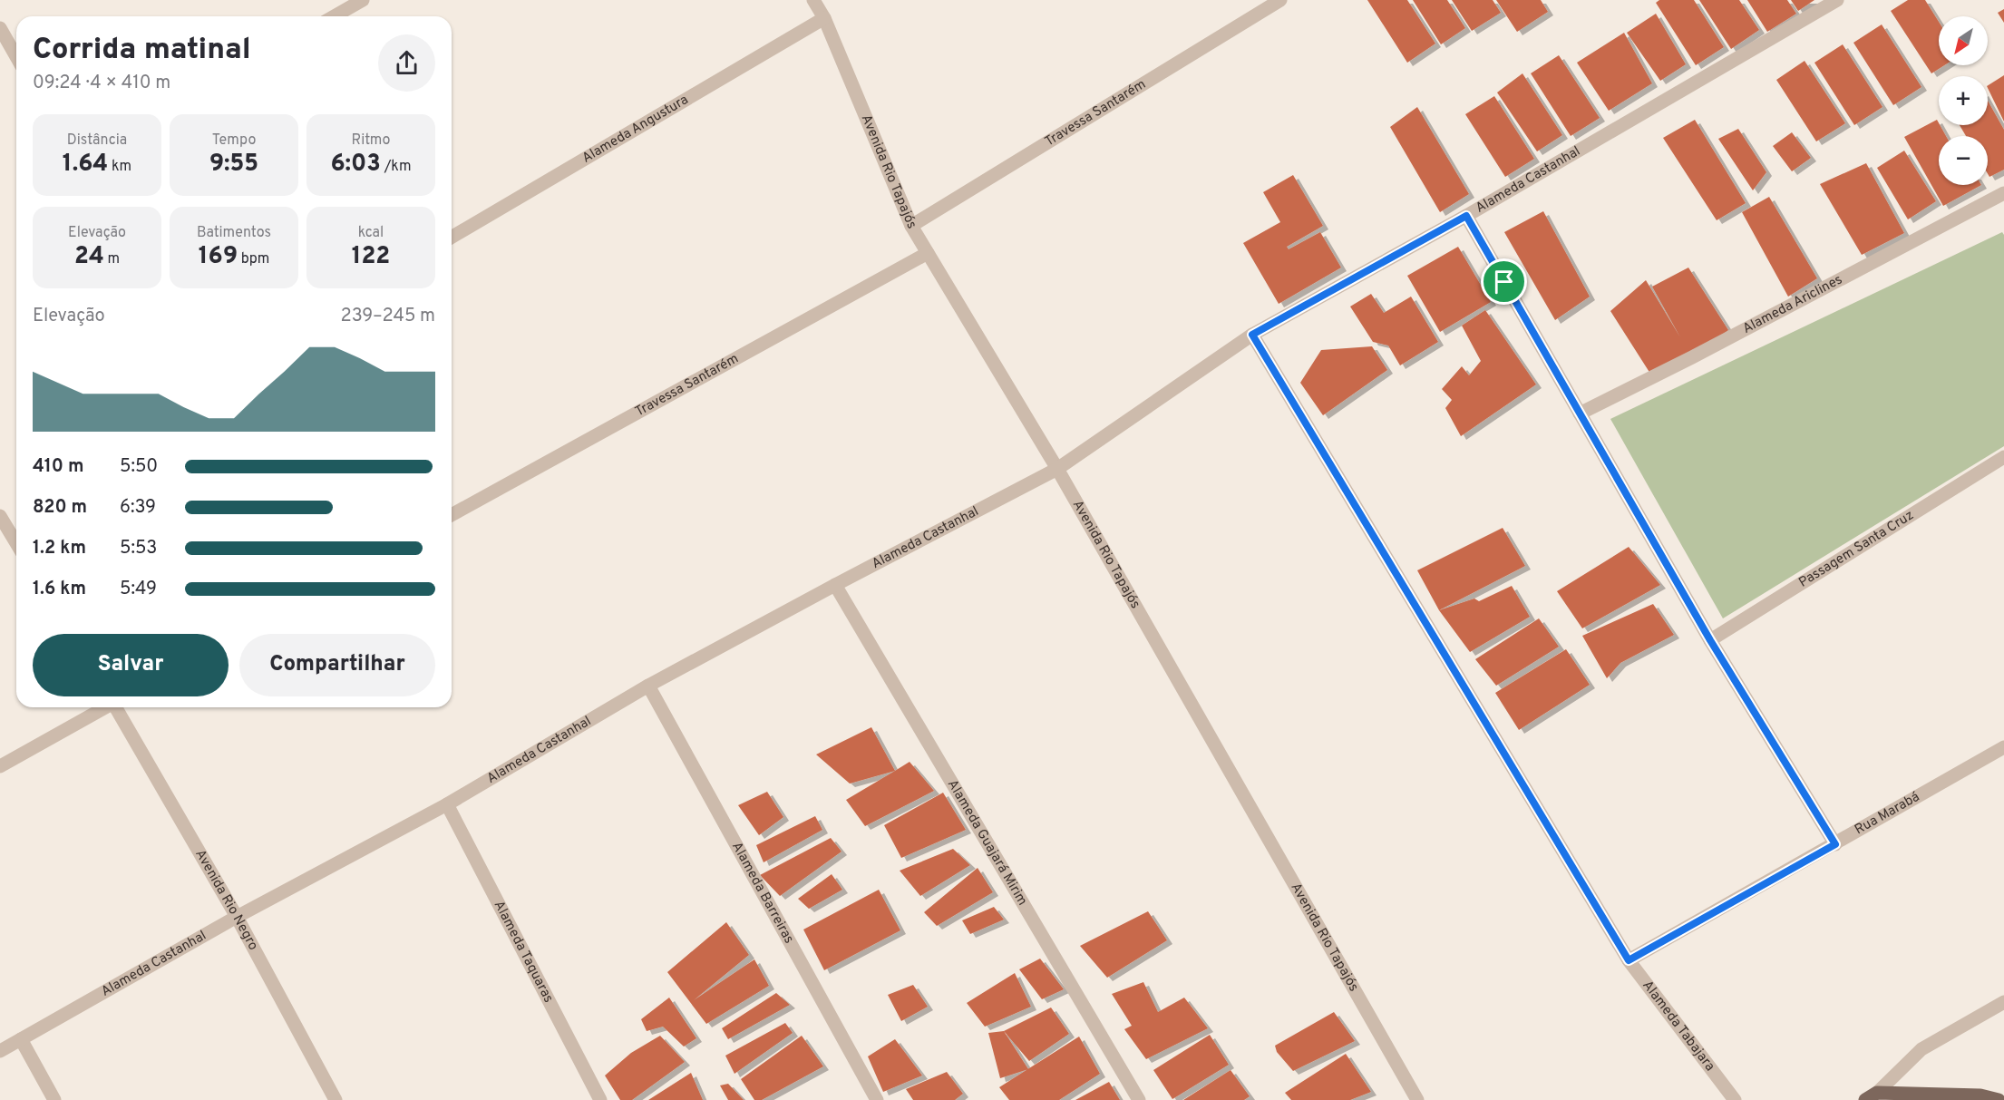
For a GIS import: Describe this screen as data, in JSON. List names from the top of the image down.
{
  "streets": {
    "street": [
      "Travessa Santarém",
      "Alameda Angustura",
      "Avenida Rio Tapajós",
      "Alameda Castanhal",
      "Alameda Ariclines",
      "Passagem Santa Cruz",
      "Rua Marabá",
      "Alameda Guajará Mirim",
      "Alameda Barreiras",
      "Avenida Rio Negro",
      "Alameda Taquaras",
      "Alameda Tabajara"
    ]
  },
  "crossings": [
    ["Travessa Santarém", "Avenida Rio Tapajós"],
    ["Alameda Angustura", "Avenida Rio Tapajós"],
    ["Avenida Rio Tapajós", "Alameda Castanhal"],
    ["Alameda Castanhal", "Alameda Guajará Mirim"],
    ["Alameda Castanhal", "Alameda Barreiras"],
    ["Alameda Castanhal", "Avenida Rio Negro"],
    ["Alameda Castanhal", "Alameda Taquaras"],
    ["Alameda Castanhal", "Alameda Tabajara"],
    ["Rua Marabá", "Alameda Tabajara"]
  ],
  "north": "bottom left",
  "page": {
    "map_buttons": ["+", "−"],
    "heading": ["Corrida matinal", "09:24 · 4 × 410 m"],
    "stats": [
      ["Distância", "1.64 km"],
      ["Tempo", "9:55"],
      ["Ritmo", "6:03 /km"],
      ["Elevação", "24 m"],
      ["Batimentos", "169 bpm"],
      ["kcal", "122"]
    ],
    "chart": ["Elevação", "239–245 m"],
    "list": [
      {
        "name": "410 m",
        "note": "5:50"
      },
      {
        "name": "820 m",
        "note": "6:39"
      },
      {
        "name": "1.2 km",
        "note": "5:53"
      },
      {
        "name": "1.6 km",
        "note": "5:49"
      }
    ],
    "buttons": ["Salvar", "Compartilhar"]
  }
}
